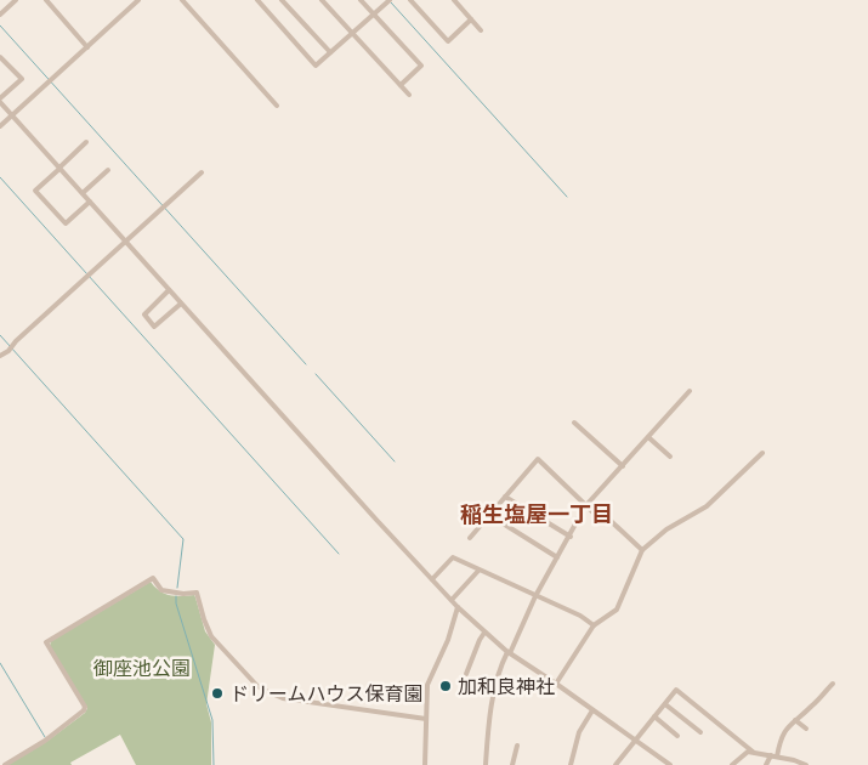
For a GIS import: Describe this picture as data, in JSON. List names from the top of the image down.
{
  "districts": ["稲生塩屋一丁目"],
  "parks": ["御座池公園"],
  "places": ["加和良神社", "ドリームハウス保育園"]
}
